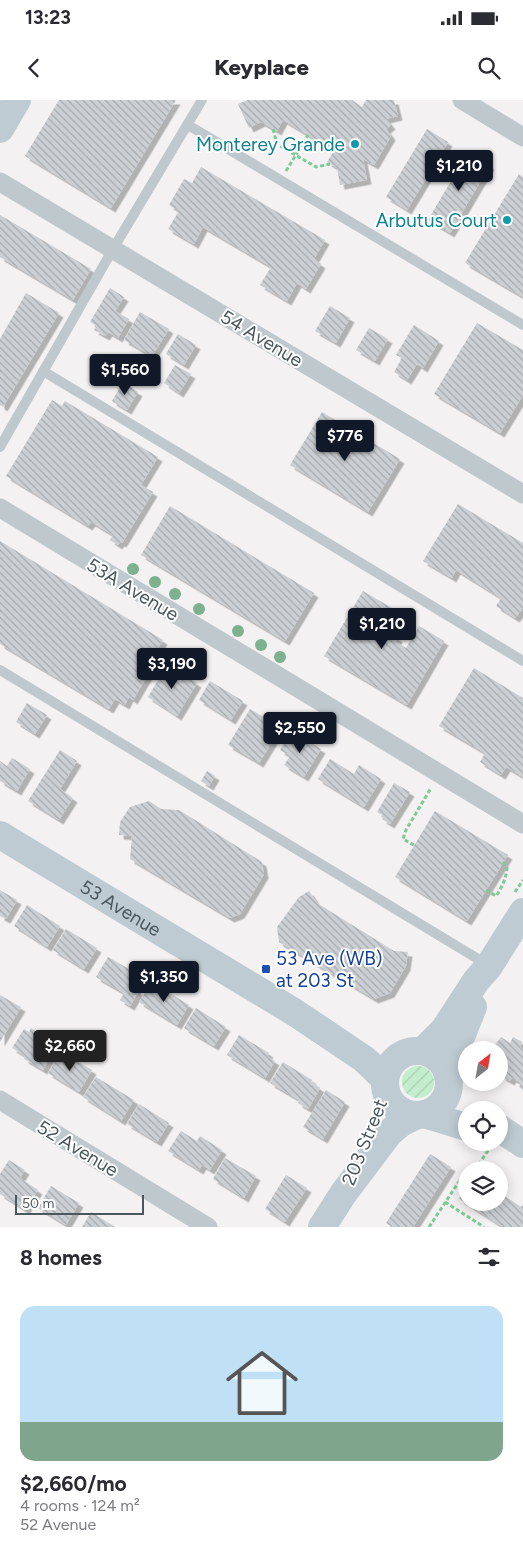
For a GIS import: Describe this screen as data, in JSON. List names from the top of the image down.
{
  "streets": {
    "main road": ["53 Avenue", "203 Street"],
    "street": ["54 Avenue", "53A Avenue", "52 Avenue"]
  },
  "crossings": [
    ["53 Avenue", "203 Street"]
  ],
  "places": {
    "other": ["Monterey Grande", "Arbutus Court"],
    "transit": ["53 Ave (WB) at 203 St"]
  },
  "scale_bar": "50 m",
  "north": "top right",
  "page": {
    "status": "13:23",
    "header": "Keyplace",
    "price": [
      "$1,210",
      "$1,560",
      "$776",
      "$1,210",
      "$3,190",
      "$2,550",
      "$1,350",
      "$2,660"
    ],
    "scale": "50 m",
    "heading": "8 homes",
    "list": [
      {
        "name": "$2,660/mo",
        "note": "4 rooms · 124 m² · 52 Avenue"
      }
    ]
  }
}
